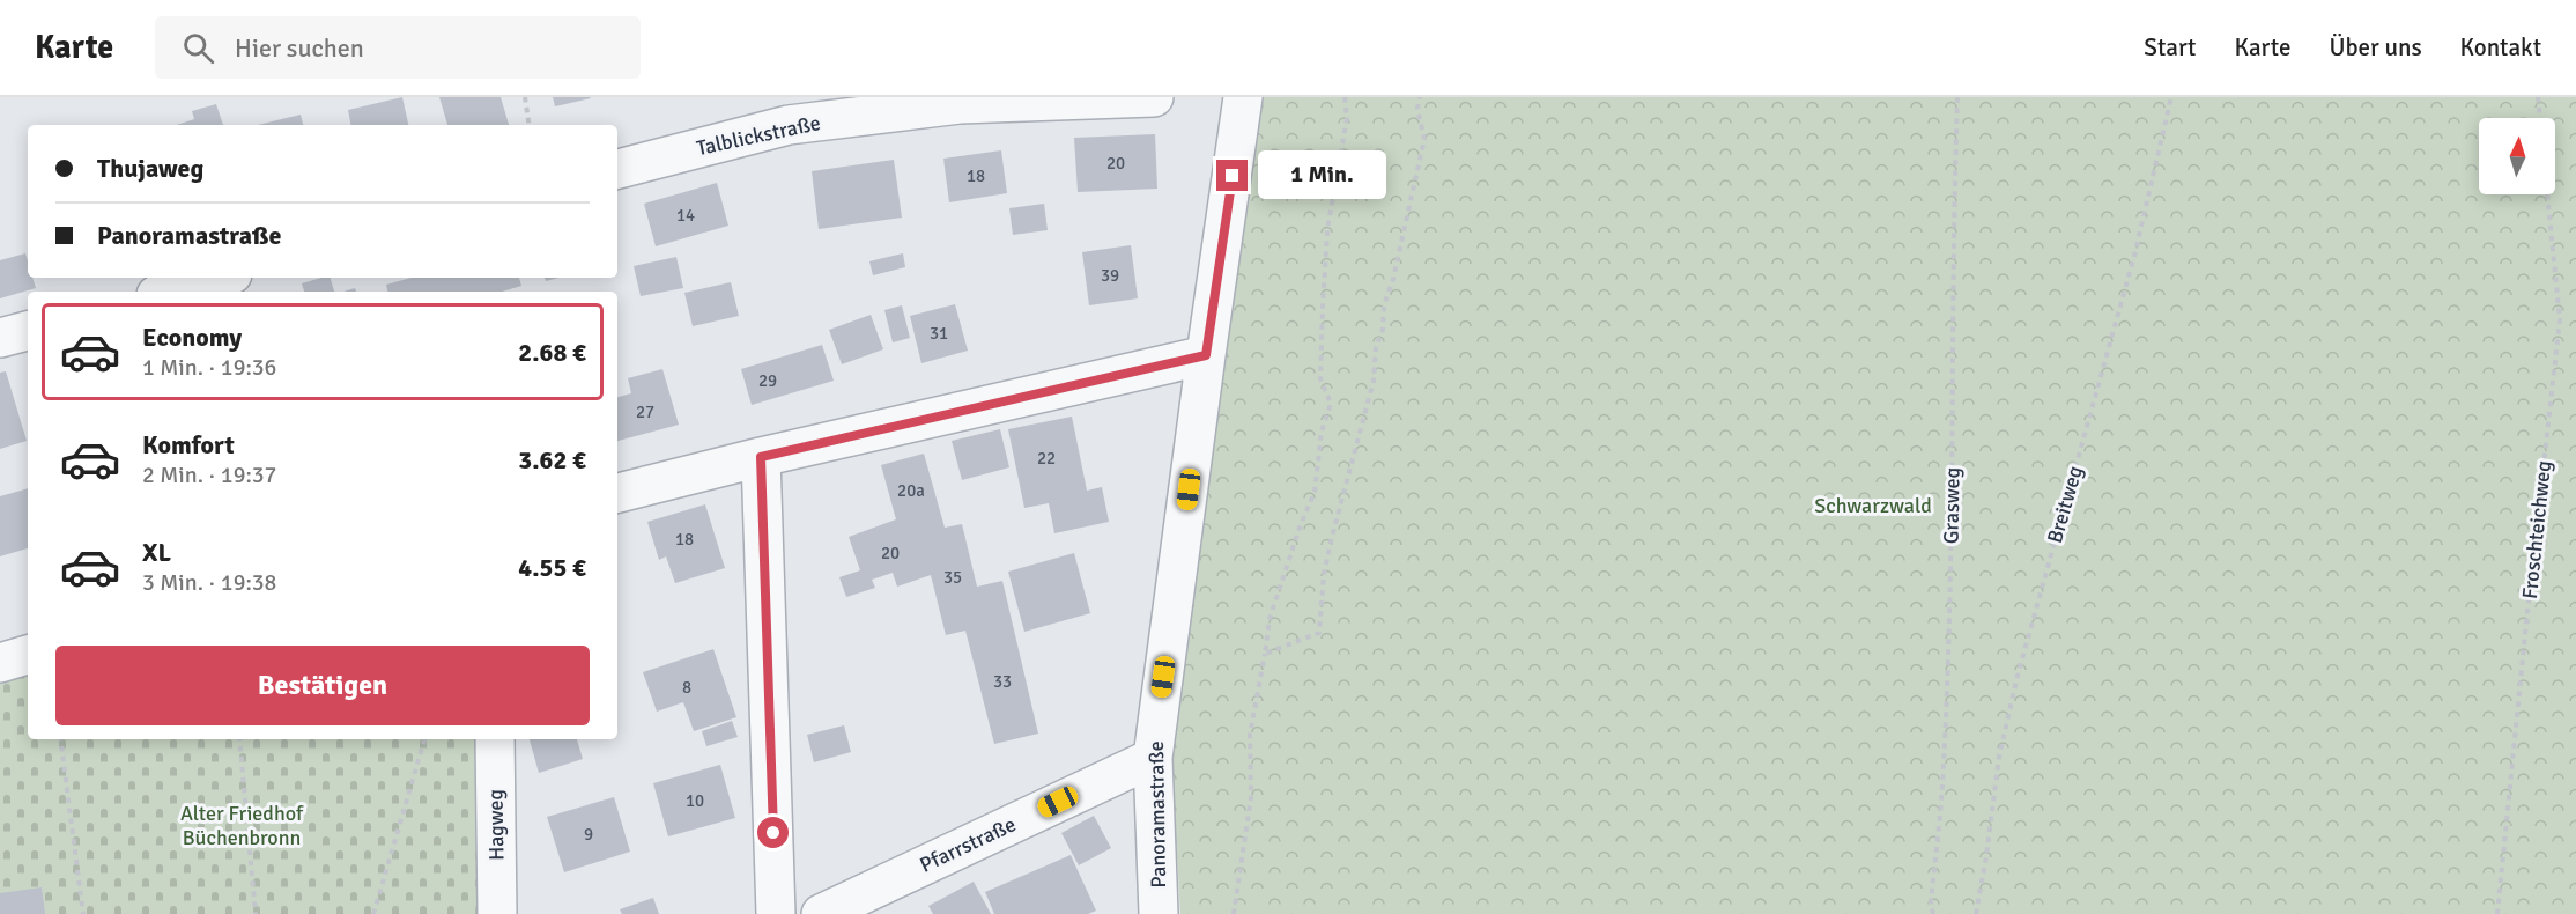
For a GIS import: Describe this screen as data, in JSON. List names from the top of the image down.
{
  "streets": {
    "street": [
      "Talblickstraße",
      "Panoramastraße",
      "Hagweg",
      "Pfarrstraße"
    ],
    "path": ["Breitweg", "Grasweg", "Froschteichweg"]
  },
  "crossings": [
    ["Panoramastraße", "Pfarrstraße"]
  ],
  "parks": ["Schwarzwald", "Alter Friedhof Büchenbronn"],
  "house_numbers": [
    "20",
    "18",
    "14",
    "39",
    "31",
    "29",
    "27",
    "22",
    "20a",
    "18",
    "20",
    "35",
    "33",
    "8",
    "10",
    "9"
  ],
  "north": "top",
  "page": {
    "header": "Karte",
    "search": "Hier suchen",
    "nav": [
      "Start",
      "Karte",
      "Über uns",
      "Kontakt"
    ],
    "banner": ["Thujaweg", "Panoramastraße"],
    "bubble": "1 Min.",
    "list": [
      {
        "name": "Economy",
        "note": "1 Min. · 19:36",
        "value": "2.68 €"
      },
      {
        "name": "Komfort",
        "note": "2 Min. · 19:37",
        "value": "3.62 €"
      },
      {
        "name": "XL",
        "note": "3 Min. · 19:38",
        "value": "4.55 €"
      }
    ],
    "buttons": "Bestätigen"
  }
}
